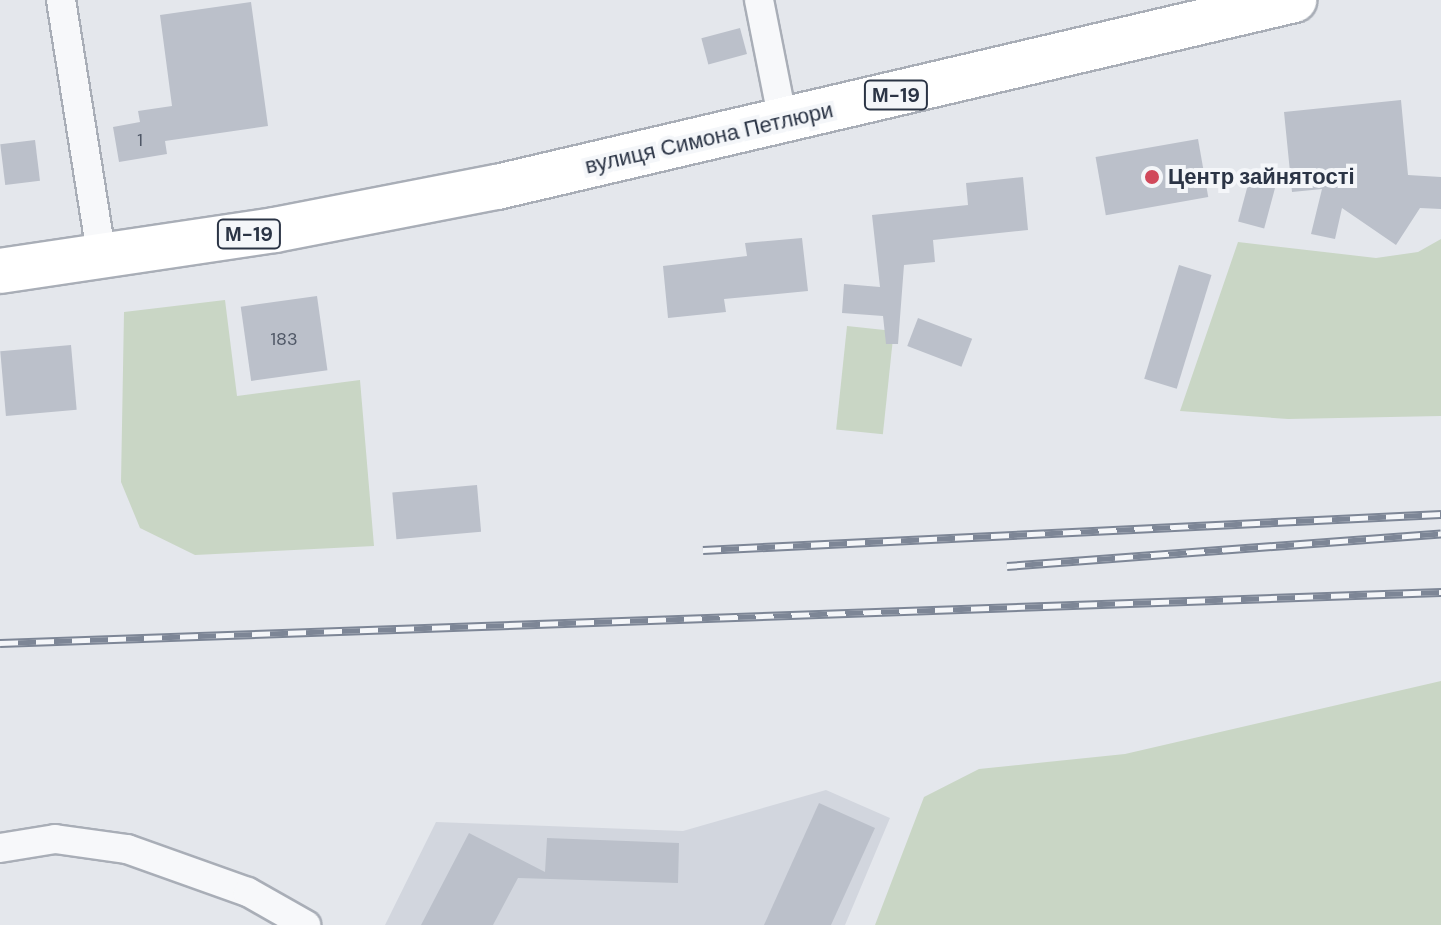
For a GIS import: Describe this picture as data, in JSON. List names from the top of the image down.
{
  "streets": {
    "highway": ["М-19", "вулиця Симона Петлюри"]
  },
  "crossings": [
    ["М-19", "вулиця Симона Петлюри"]
  ],
  "places": ["Центр зайнятості"],
  "house_numbers": ["1", "183"]
}
